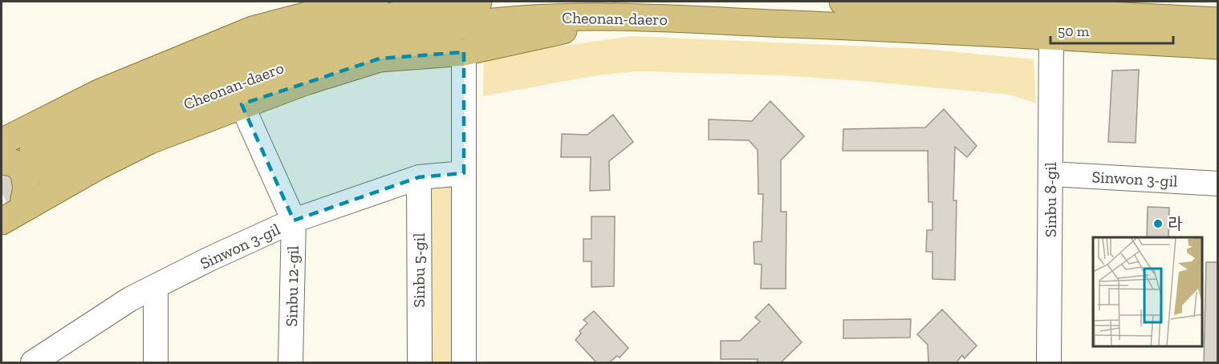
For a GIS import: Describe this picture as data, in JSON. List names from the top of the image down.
{
  "streets": {
    "main road": ["Cheonan-daero"],
    "street": [
      "Sinwon 3-gil",
      "Sinbu 8-gil",
      "Sinbu 5-gil",
      "Sinbu 12-gil"
    ]
  },
  "crossings": [
    ["Cheonan-daero", "Sinbu 8-gil"],
    ["Sinwon 3-gil", "Sinbu 8-gil"],
    ["Sinwon 3-gil", "Sinbu 5-gil"],
    ["Sinwon 3-gil", "Sinbu 12-gil"]
  ],
  "places": ["라"],
  "scale_bar": "50 m"
}
